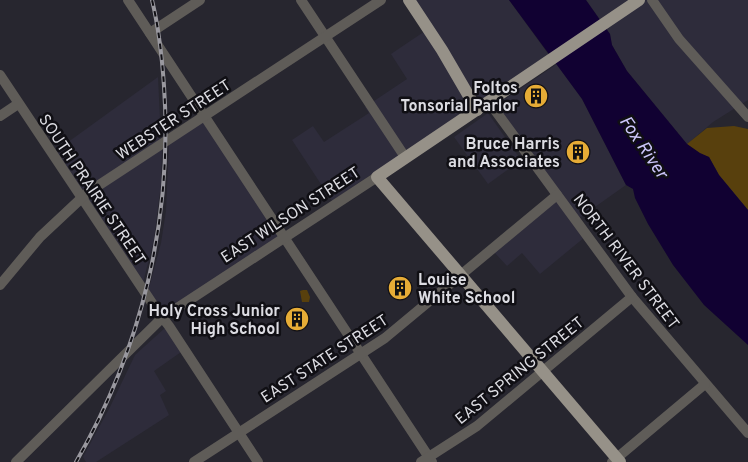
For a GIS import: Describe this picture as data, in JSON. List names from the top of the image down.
{
  "streets": {
    "main road": ["EAST WILSON STREET"],
    "street": [
      "WEBSTER STREET",
      "SOUTH PRAIRIE STREET",
      "NORTH RIVER STREET",
      "EAST STATE STREET",
      "EAST SPRING STREET"
    ]
  },
  "crossings": [
    ["WEBSTER STREET", "SOUTH PRAIRIE STREET"],
    ["SOUTH PRAIRIE STREET", "EAST WILSON STREET"],
    ["SOUTH PRAIRIE STREET", "EAST STATE STREET"],
    ["EAST WILSON STREET", "NORTH RIVER STREET"],
    ["NORTH RIVER STREET", "EAST STATE STREET"],
    ["NORTH RIVER STREET", "EAST SPRING STREET"]
  ],
  "water": ["Fox River"],
  "places": {
    "building": [
      "Foltos Tonsorial Parlor",
      "Bruce Harris and Associates",
      "Louise White School",
      "Holy Cross Junior High School"
    ]
  }
}
